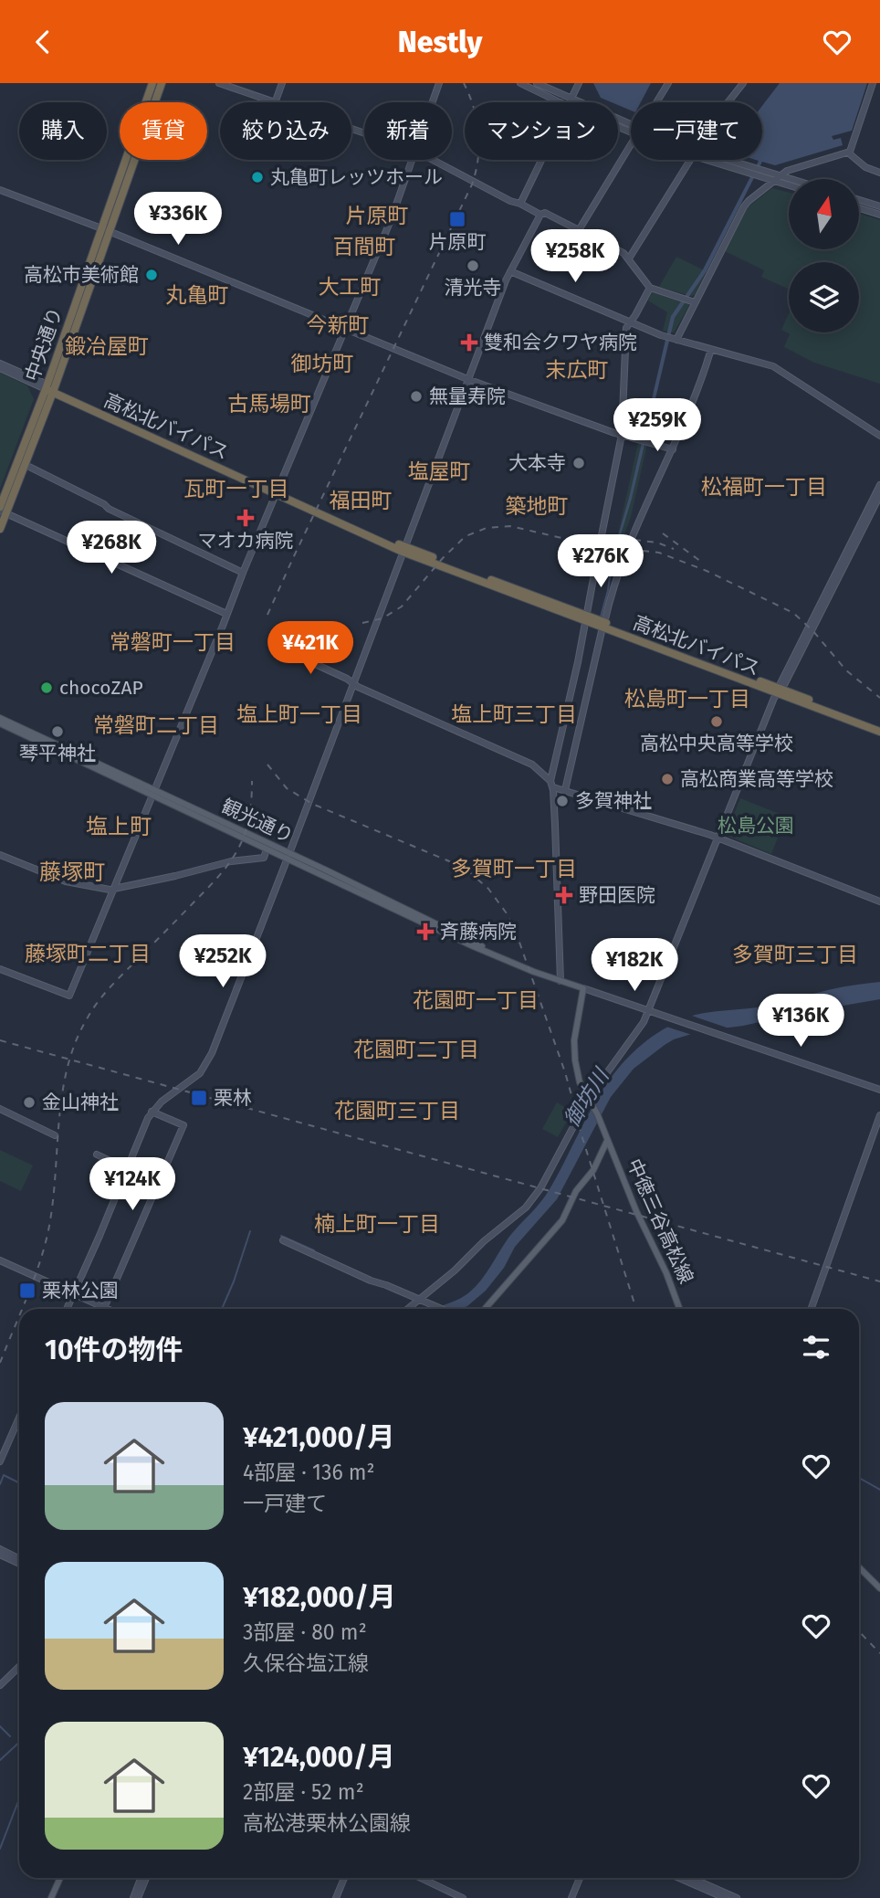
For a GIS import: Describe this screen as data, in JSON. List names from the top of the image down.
{
  "streets": {
    "highway": ["中央通り", "高松北バイパス"],
    "main road": ["観光通り", "中徳三谷高松線"]
  },
  "crossings": [
    ["中央通り", "高松北バイパス"],
    ["観光通り", "中徳三谷高松線"]
  ],
  "districts": [
    "片原町",
    "百間町",
    "大工町",
    "丸亀町",
    "今新町",
    "鍛冶屋町",
    "御坊町",
    "末広町",
    "古馬場町",
    "塩屋町",
    "松福町一丁目",
    "瓦町一丁目",
    "福田町",
    "築地町",
    "常磐町一丁目",
    "松島町一丁目",
    "塩上町一丁目",
    "塩上町三丁目",
    "常磐町二丁目",
    "塩上町",
    "多賀町一丁目",
    "藤塚町",
    "藤塚町二丁目",
    "多賀町三丁目",
    "花園町一丁目",
    "花園町二丁目",
    "花園町三丁目",
    "楠上町一丁目"
  ],
  "water": ["御坊川"],
  "parks": ["松島公園"],
  "places": {
    "other": [
      "丸亀町レッツホール",
      "清光寺",
      "高松市美術館",
      "無量寿院",
      "大本寺",
      "chocoZAP",
      "高松中央高等学校",
      "琴平神社",
      "高松商業高等学校",
      "多賀神社",
      "金山神社"
    ],
    "transit": ["片原町", "栗林", "栗林公園"],
    "health": [
      "雙和会クワヤ病院",
      "マオカ病院",
      "野田医院",
      "斉藤病院"
    ]
  },
  "north": "top",
  "page": {
    "header": "Nestly",
    "chip": [
      "購入",
      "賃貸",
      "絞り込み",
      "新着",
      "マンション",
      "一戸建て"
    ],
    "price": [
      "¥336K",
      "¥258K",
      "¥259K",
      "¥268K",
      "¥276K",
      "¥421K",
      "¥252K",
      "¥182K",
      "¥136K",
      "¥124K"
    ],
    "heading": "10件の物件",
    "list": [
      {
        "name": "¥421,000/月",
        "note": "4部屋 · 136 m² · 一戸建て"
      },
      {
        "name": "¥182,000/月",
        "note": "3部屋 · 80 m² · 久保谷塩江線"
      },
      {
        "name": "¥124,000/月",
        "note": "2部屋 · 52 m² · 高松港栗林公園線"
      }
    ]
  }
}
